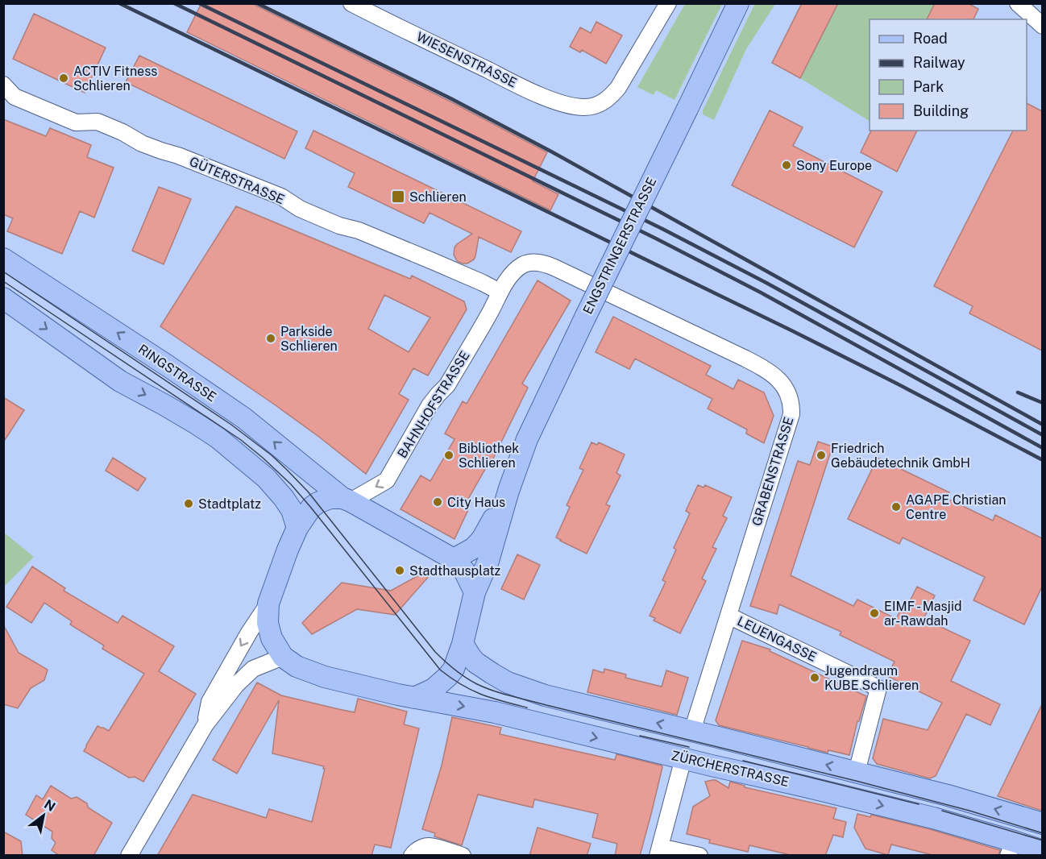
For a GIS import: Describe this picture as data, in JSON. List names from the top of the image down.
{
  "streets": {
    "main road": ["ENGSTRINGERSTRASSE", "RINGSTRASSE", "ZÜRCHERSTRASSE"],
    "street": [
      "WIESENSTRASSE",
      "GÜTERSTRASSE",
      "BAHNHOFSTRASSE",
      "GRABENSTRASSE",
      "LEUENGASSE"
    ]
  },
  "crossings": [
    ["GÜTERSTRASSE", "BAHNHOFSTRASSE"],
    ["GÜTERSTRASSE", "GRABENSTRASSE"],
    ["ENGSTRINGERSTRASSE", "RINGSTRASSE"],
    ["RINGSTRASSE", "BAHNHOFSTRASSE"],
    ["BAHNHOFSTRASSE", "GRABENSTRASSE"],
    ["GRABENSTRASSE", "LEUENGASSE"],
    ["GRABENSTRASSE", "ZÜRCHERSTRASSE"],
    ["LEUENGASSE", "ZÜRCHERSTRASSE"]
  ],
  "one_way": ["BAHNHOFSTRASSE"],
  "places": {
    "other": [
      "ACTIV Fitness Schlieren",
      "Sony Europe",
      "Parkside Schlieren",
      "Bibliothek Schlieren",
      "Friedrich Gebäudetechnik GmbH",
      "City Haus",
      "Stadtplatz",
      "AGAPE Christian Centre",
      "Stadthausplatz",
      "EIMF - Masjid ar-Rawdah",
      "Jugendraum KUBE Schlieren"
    ],
    "transit": ["Schlieren"]
  },
  "legend": [
    "Road",
    "Railway",
    "Park",
    "Building"
  ],
  "north": "top right"
}
